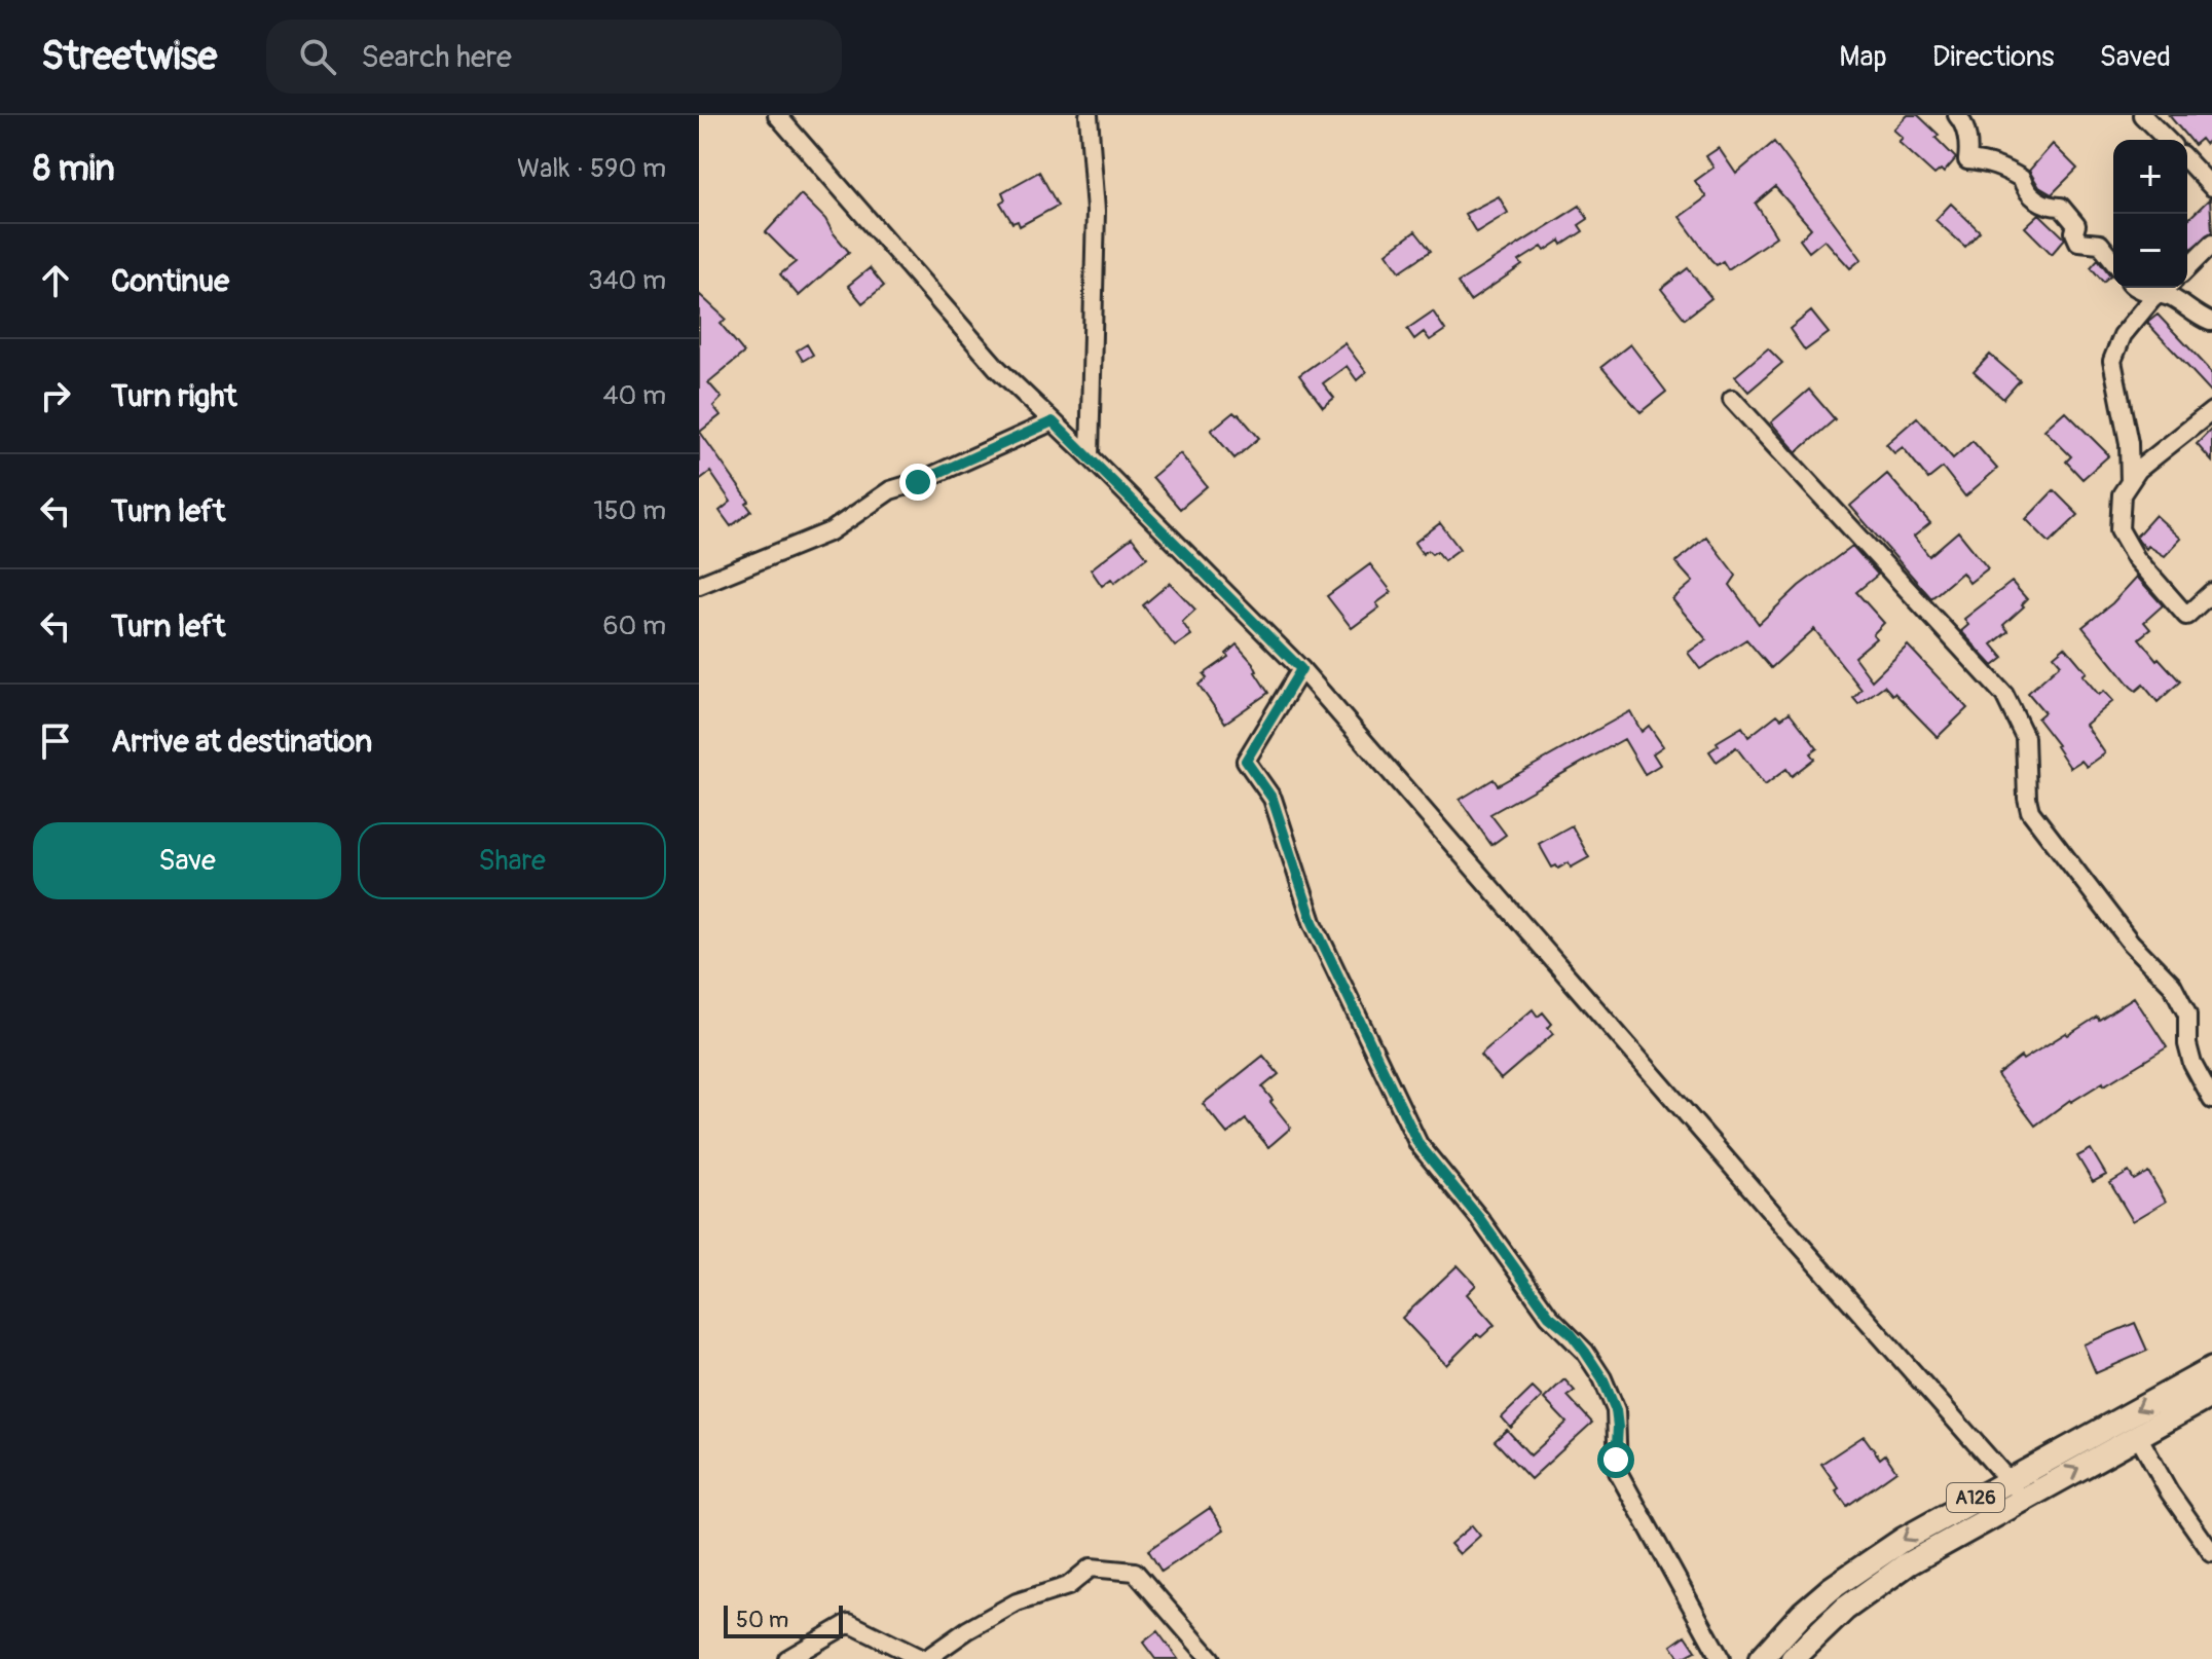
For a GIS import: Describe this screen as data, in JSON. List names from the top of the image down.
{
  "streets": {
    "highway": ["A126"]
  },
  "scale_bar": "50 m",
  "page": {
    "header": "Streetwise",
    "search": "Search here",
    "nav": ["Map", "Directions", "Saved"],
    "heading": ["8 min", "Walk · 590 m"],
    "map_buttons": ["+", "−"],
    "list": [
      ["Continue", "340 m"],
      ["Turn right", "40 m"],
      ["Turn left", "150 m"],
      ["Turn left", "60 m"],
      "Arrive at destination"
    ],
    "buttons": ["Save", "Share"],
    "scale": "50 m"
  }
}
